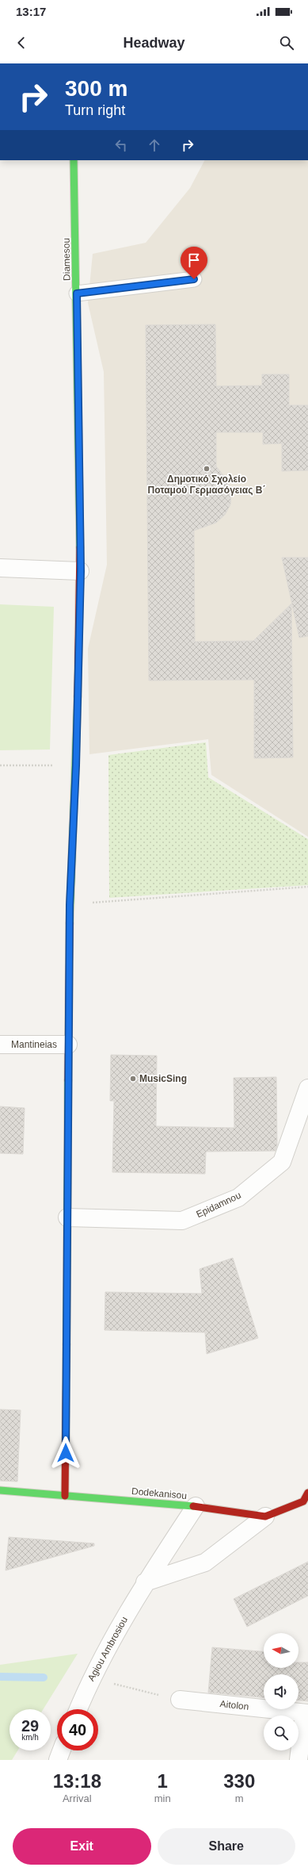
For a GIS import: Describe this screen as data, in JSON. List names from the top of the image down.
{
  "streets": {
    "street": [
      "Diamesou",
      "Mantineias",
      "Epidamnou",
      "Dodekanisou",
      "Agiou Ambrosiou",
      "Aitolon"
    ]
  },
  "crossings": [
    ["Diamesou", "Mantineias"],
    ["Diamesou", "Epidamnou"],
    ["Diamesou", "Dodekanisou"],
    ["Dodekanisou", "Agiou Ambrosiou"]
  ],
  "places": ["Δημοτικό Σχολείο Ποταμού Γερμασόγειας Β΄", "MusicSing"],
  "north": "left",
  "page": {
    "status": "13:17",
    "header": "Headway",
    "turn": ["300 m", "Turn right"],
    "speed": "29 km/h",
    "limit": "40",
    "eta": [
      "13:18",
      "Arrival",
      "1",
      "min",
      "330",
      "m"
    ],
    "buttons": ["Exit", "Share"]
  }
}
